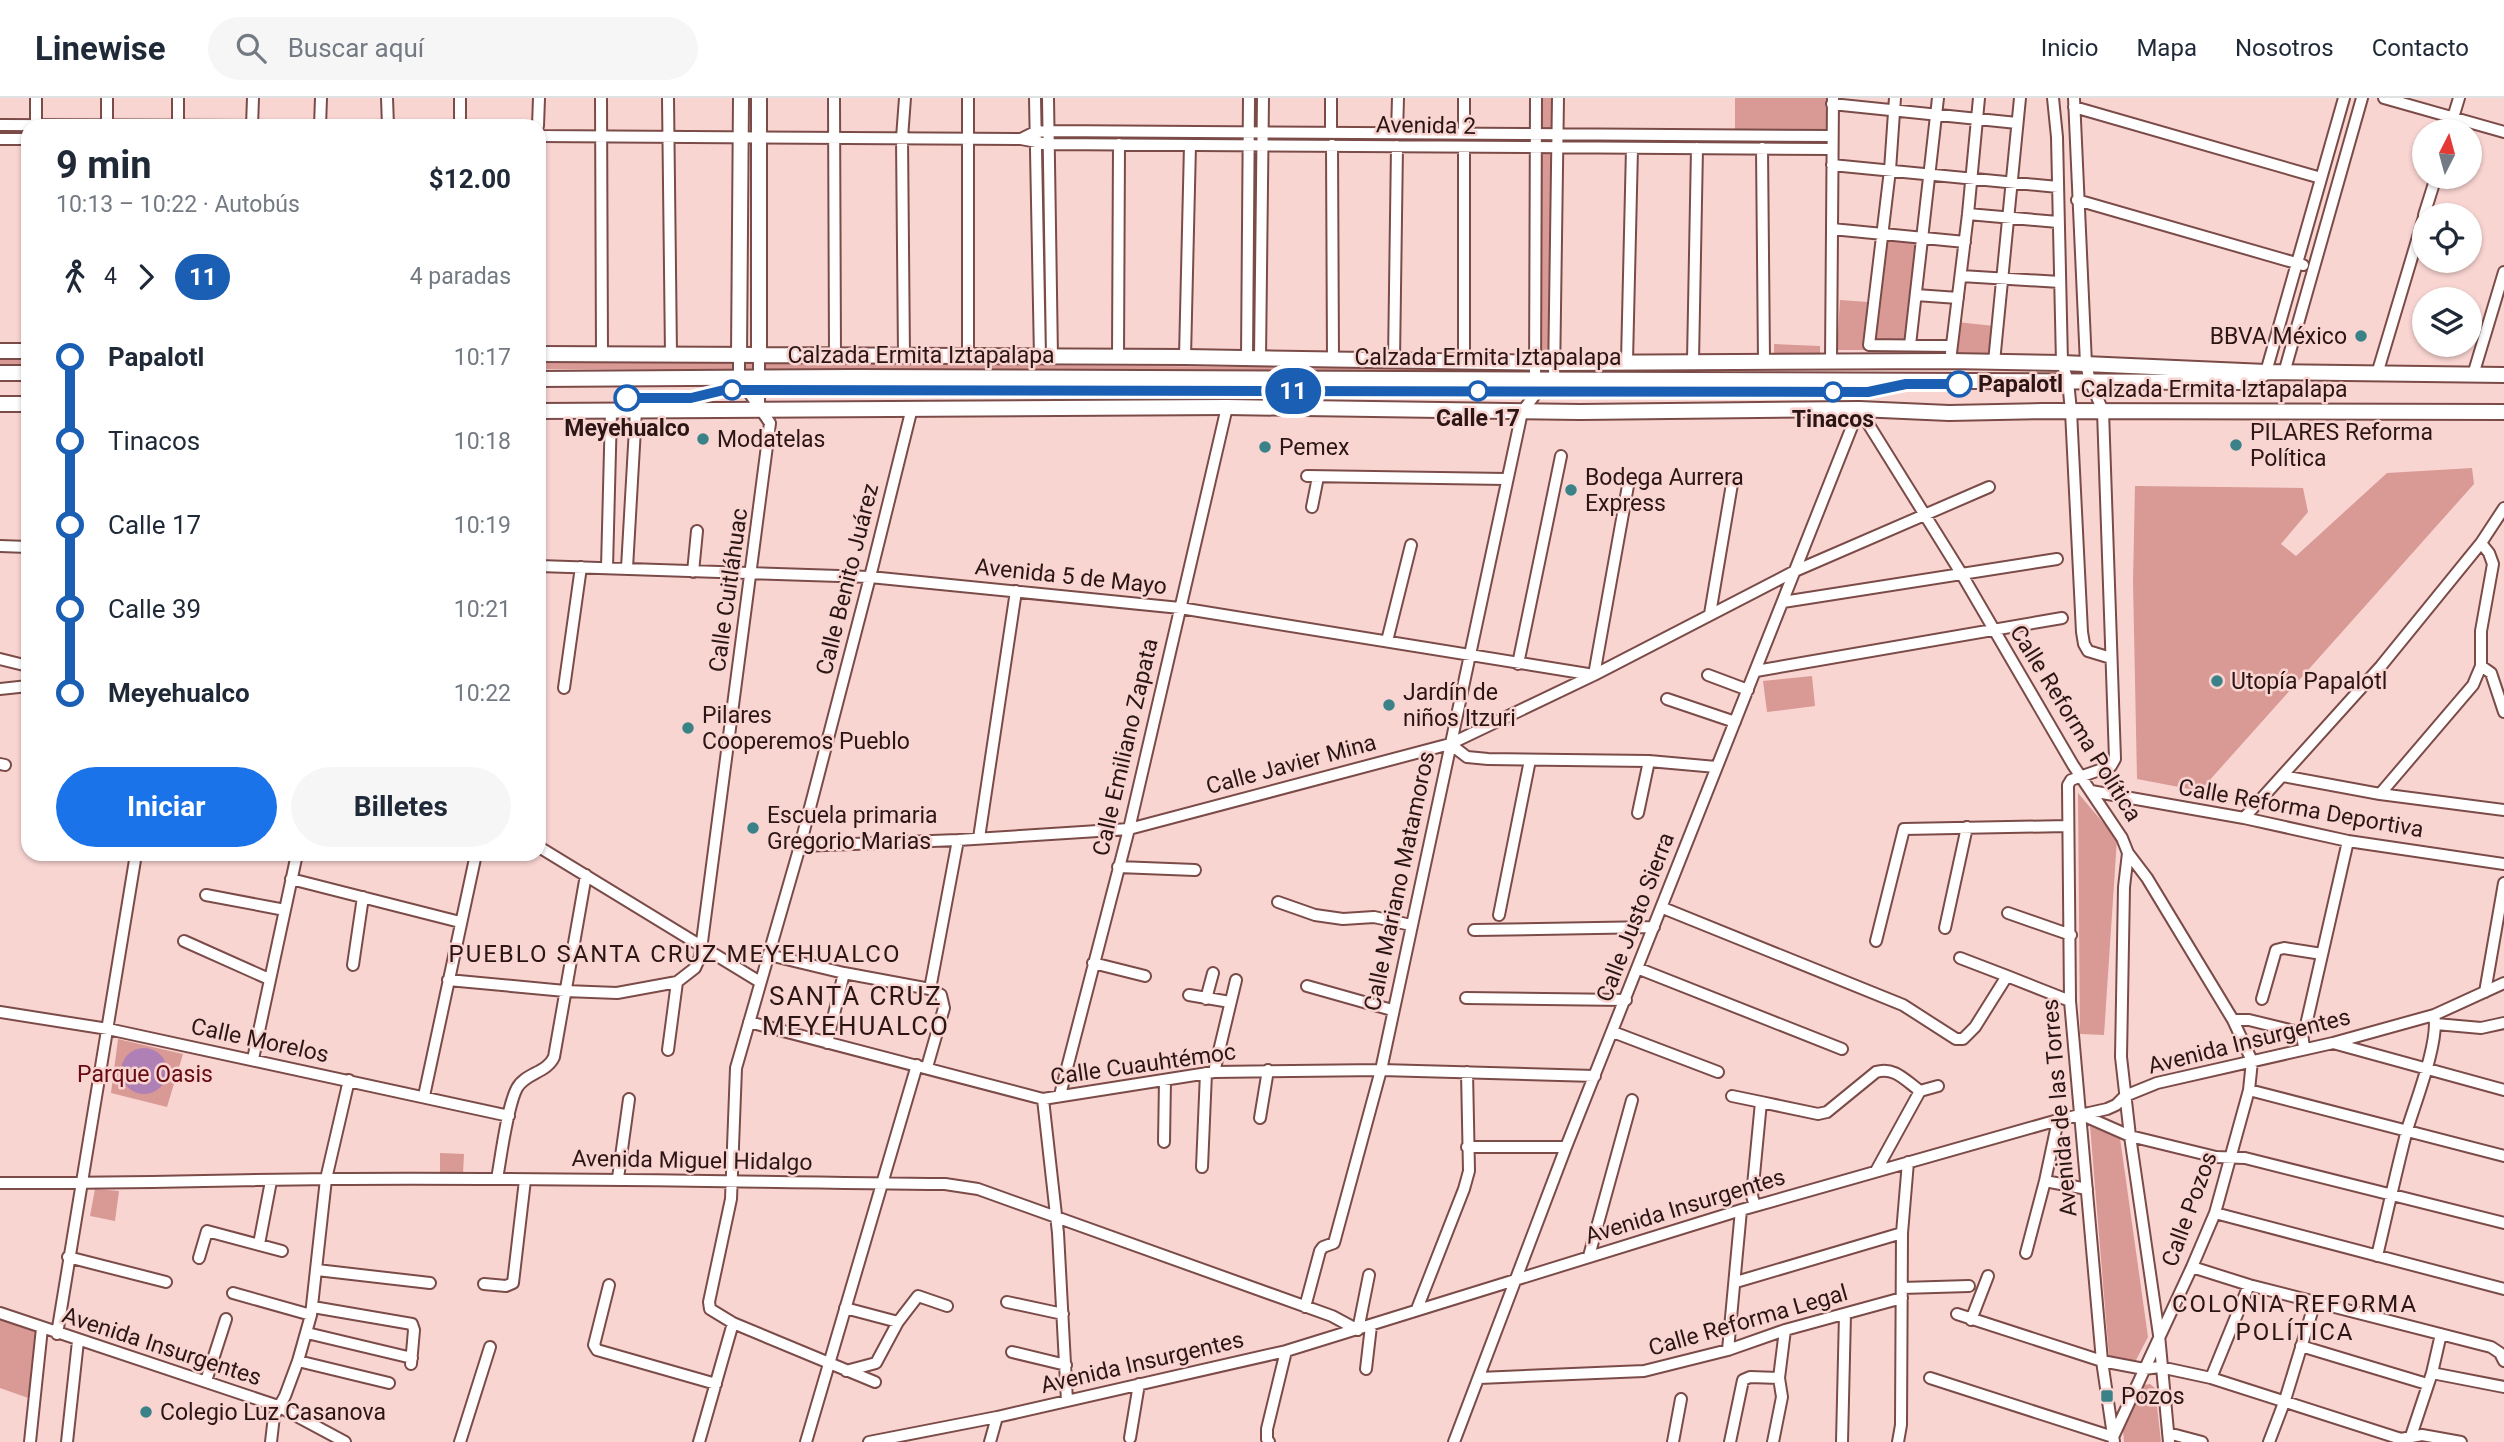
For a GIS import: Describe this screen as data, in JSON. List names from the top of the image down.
{
  "streets": {
    "main road": ["Calzada Ermita Iztapalapa"],
    "street": [
      "Avenida 2",
      "Avenida 5 de Mayo",
      "Calle Benito Juárez",
      "Calle Cuitláhuac",
      "Calle Reforma Política",
      "Calle Emiliano Zapata",
      "Calle Javier Mina",
      "Calle Reforma Deportiva",
      "Calle Mariano Matamoros",
      "Calle Justo Sierra",
      "Calle Morelos",
      "Avenida Insurgentes",
      "Calle Cuauhtémoc",
      "Avenida de las Torres",
      "Avenida Miguel Hidalgo",
      "Calle Pozos",
      "Calle Reforma Legal"
    ]
  },
  "crossings": [
    ["Calzada Ermita Iztapalapa", "Calle Benito Juárez"],
    ["Calzada Ermita Iztapalapa", "Calle Cuitláhuac"],
    ["Calzada Ermita Iztapalapa", "Calle Reforma Política"],
    ["Calzada Ermita Iztapalapa", "Calle Emiliano Zapata"],
    ["Calzada Ermita Iztapalapa", "Calle Mariano Matamoros"],
    ["Calzada Ermita Iztapalapa", "Calle Justo Sierra"],
    ["Avenida 5 de Mayo", "Calle Benito Juárez"],
    ["Avenida 5 de Mayo", "Calle Cuitláhuac"],
    ["Avenida 5 de Mayo", "Calle Emiliano Zapata"],
    ["Avenida 5 de Mayo", "Calle Javier Mina"],
    ["Avenida 5 de Mayo", "Calle Mariano Matamoros"],
    ["Calle Benito Juárez", "Calle Javier Mina"],
    ["Calle Benito Juárez", "Calle Cuauhtémoc"],
    ["Calle Benito Juárez", "Avenida Miguel Hidalgo"],
    ["Calle Reforma Política", "Calle Javier Mina"],
    ["Calle Reforma Política", "Calle Reforma Deportiva"],
    ["Calle Reforma Política", "Calle Justo Sierra"],
    ["Calle Reforma Política", "Avenida Insurgentes"],
    ["Calle Reforma Política", "Avenida de las Torres"],
    ["Calle Reforma Política", "Calle Pozos"],
    ["Calle Emiliano Zapata", "Calle Javier Mina"],
    ["Calle Emiliano Zapata", "Calle Cuauhtémoc"],
    ["Calle Javier Mina", "Calle Mariano Matamoros"],
    ["Calle Javier Mina", "Calle Justo Sierra"],
    ["Calle Mariano Matamoros", "Calle Cuauhtémoc"],
    ["Calle Mariano Matamoros", "Avenida Miguel Hidalgo"],
    ["Calle Justo Sierra", "Avenida Insurgentes"],
    ["Calle Justo Sierra", "Calle Cuauhtémoc"],
    ["Calle Justo Sierra", "Calle Reforma Legal"],
    ["Avenida Insurgentes", "Avenida de las Torres"],
    ["Avenida Insurgentes", "Avenida Miguel Hidalgo"],
    ["Avenida Insurgentes", "Calle Pozos"],
    ["Avenida de las Torres", "Calle Pozos"]
  ],
  "districts": ["PUEBLO SANTA CRUZ MEYEHUALCO", "SANTA CRUZ MEYEHUALCO", "COLONIA REFORMA POLÍTICA"],
  "parks": ["Parque Oasis"],
  "places": {
    "other": [
      "BBVA México",
      "Papalotl",
      "Calle 17",
      "Tinacos",
      "Meyehualco",
      "Modatelas",
      "PILARES Reforma Política",
      "Pemex",
      "Bodega Aurrera Express",
      "Utopía Papalotl",
      "Jardín de niños Itzuri",
      "Pilares Cooperemos Pueblo",
      "Escuela primaria Gregorio Marias",
      "Colegio Luz Casanova"
    ],
    "transit": ["Pozos"]
  },
  "lines": ["bus line 11"],
  "north": "top",
  "page": {
    "header": "Linewise",
    "search": "Buscar aquí",
    "nav": [
      "Inicio",
      "Mapa",
      "Nosotros",
      "Contacto"
    ],
    "on_map": "11",
    "heading": ["9 min", "10:13 – 10:22 · Autobús", "$12.00"],
    "legs": ["4", "11", "4 paradas"],
    "list": [
      {
        "name": "Papalotl",
        "value": "10:17"
      },
      {
        "name": "Tinacos",
        "value": "10:18"
      },
      {
        "name": "Calle 17",
        "value": "10:19"
      },
      {
        "name": "Calle 39",
        "value": "10:21"
      },
      {
        "name": "Meyehualco",
        "value": "10:22"
      }
    ],
    "buttons": ["Iniciar", "Billetes"]
  }
}
